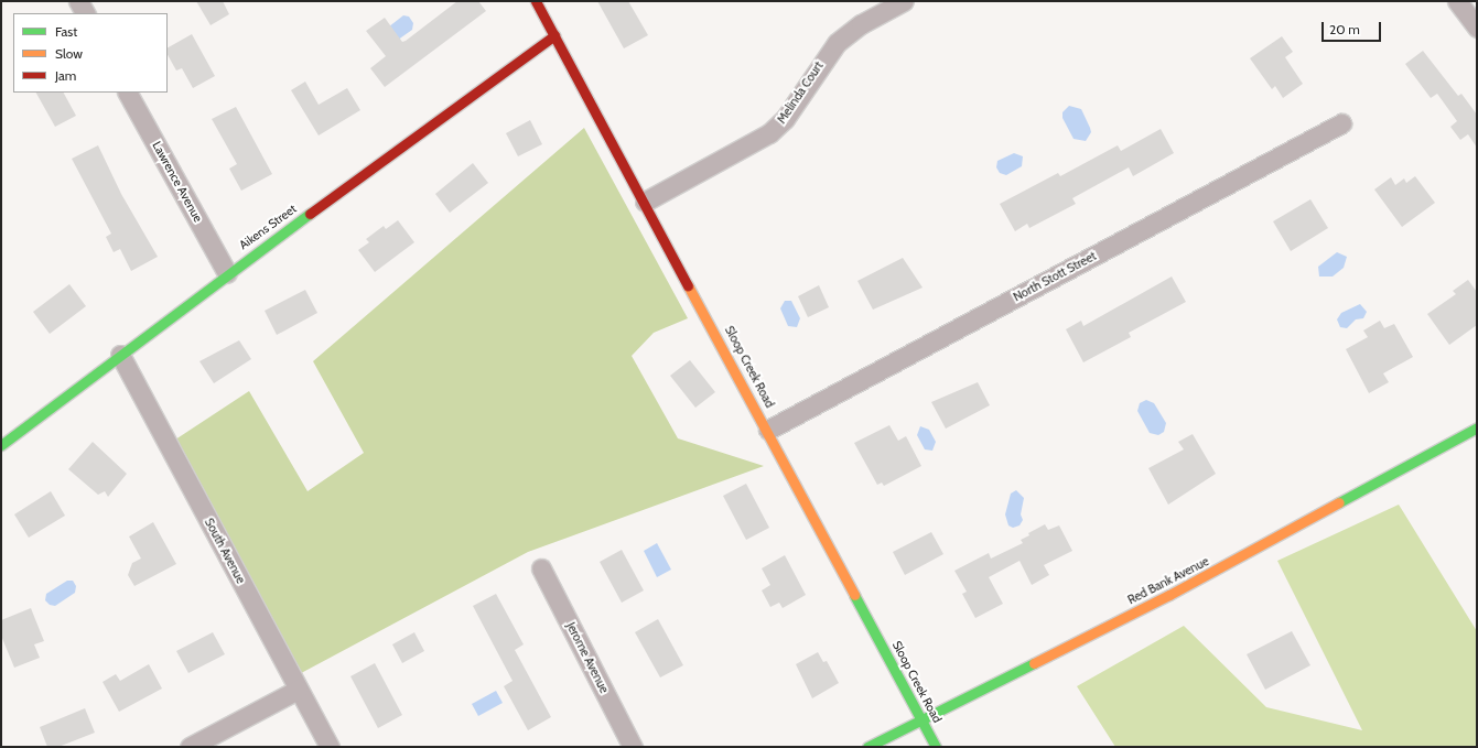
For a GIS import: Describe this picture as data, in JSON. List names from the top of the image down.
{
  "streets": {
    "street": [
      "Melinda Court",
      "Lawrence Avenue",
      "Aikens Street",
      "North Stott Street",
      "Sloop Creek Road",
      "South Avenue",
      "Red Bank Avenue",
      "Jerome Avenue"
    ]
  },
  "crossings": [
    ["Melinda Court", "Sloop Creek Road"],
    ["Lawrence Avenue", "Aikens Street"],
    ["Aikens Street", "Sloop Creek Road"],
    ["Aikens Street", "South Avenue"],
    ["North Stott Street", "Sloop Creek Road"],
    ["Sloop Creek Road", "Red Bank Avenue"]
  ],
  "legend": ["Fast", "Slow", "Jam"],
  "scale_bar": "20 m"
}
